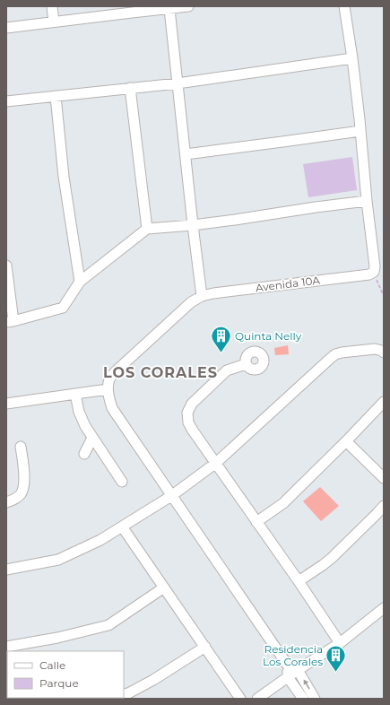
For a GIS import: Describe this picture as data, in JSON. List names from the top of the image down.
{
  "streets": {
    "street": ["Avenida 10A"]
  },
  "districts": ["LOS CORALES"],
  "places": {
    "building": ["Quinta Nelly", "Residencia Los Corales"]
  },
  "legend": ["Calle", "Parque"]
}
